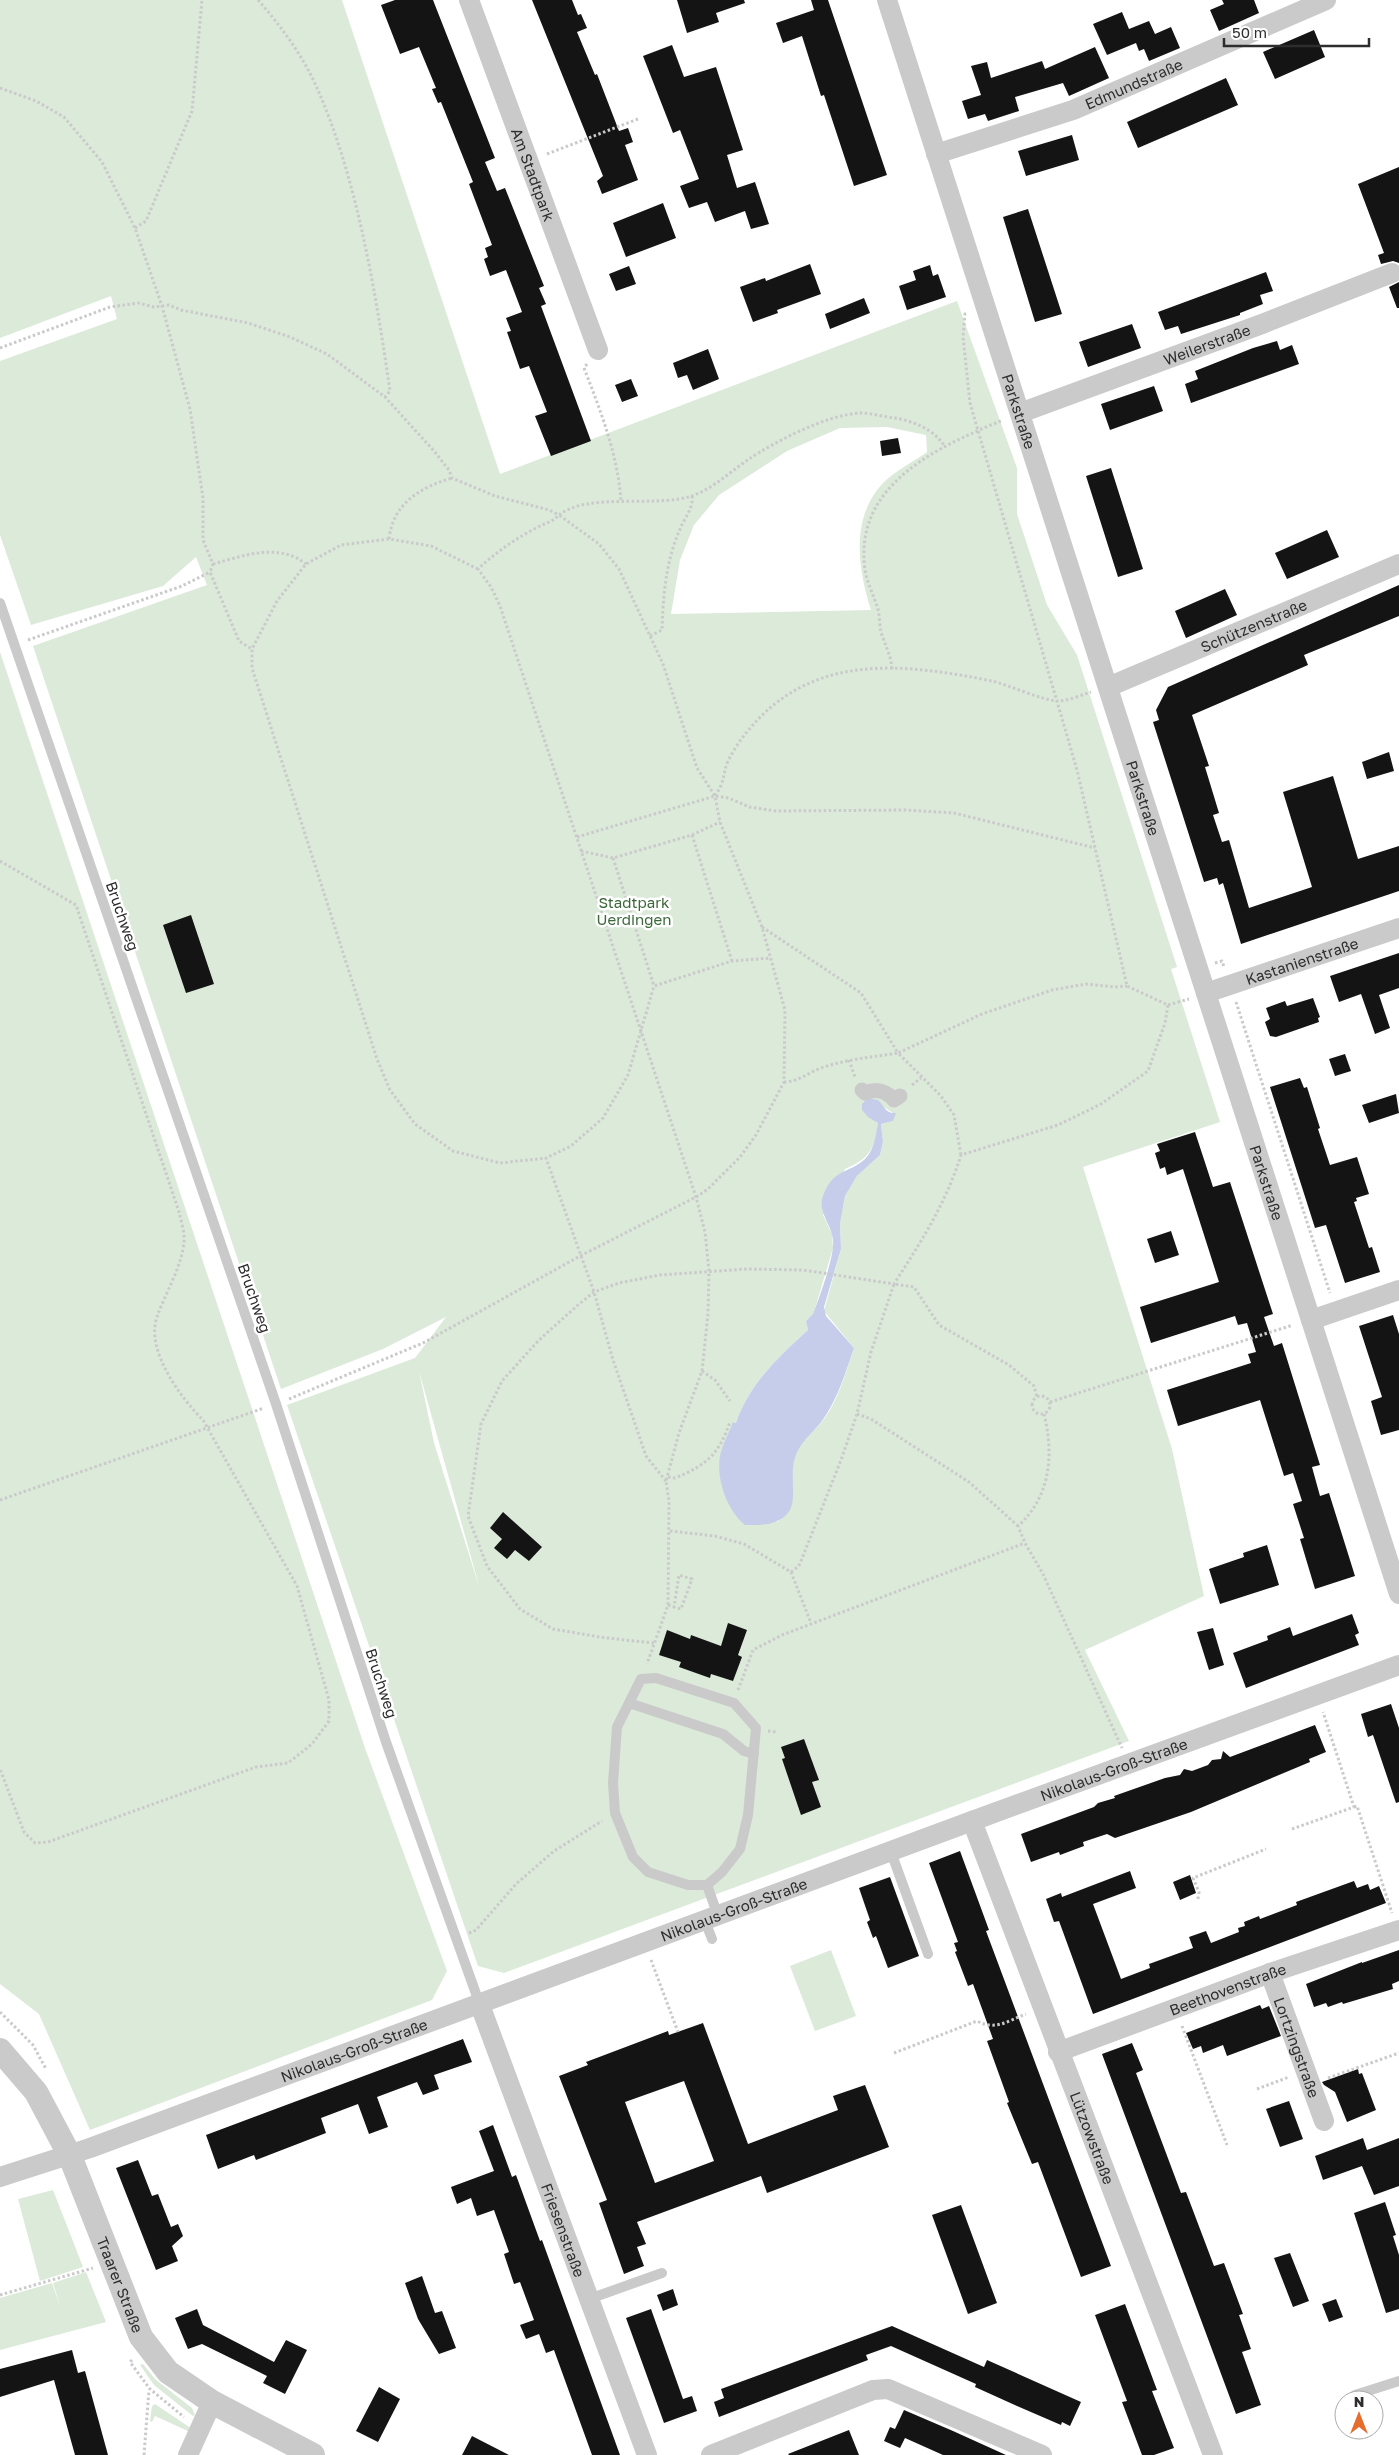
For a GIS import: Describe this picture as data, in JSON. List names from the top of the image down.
{
  "streets": {
    "street": [
      "Edmundstraße",
      "Am Stadtpark",
      "Weilerstraße",
      "Parkstraße",
      "Schützenstraße",
      "Kastanienstraße",
      "Nikolaus-Groß-Straße",
      "Beethovenstraße",
      "Lortzingstraße",
      "Lützowstraße",
      "Friesenstraße",
      "Traarer Straße"
    ],
    "lane": ["Bruchweg"]
  },
  "crossings": [
    ["Edmundstraße", "Parkstraße"],
    ["Weilerstraße", "Parkstraße"],
    ["Parkstraße", "Schützenstraße"],
    ["Parkstraße", "Kastanienstraße"],
    ["Bruchweg", "Nikolaus-Groß-Straße"],
    ["Bruchweg", "Friesenstraße"],
    ["Nikolaus-Groß-Straße", "Lützowstraße"],
    ["Nikolaus-Groß-Straße", "Friesenstraße"],
    ["Nikolaus-Groß-Straße", "Traarer Straße"],
    ["Beethovenstraße", "Lortzingstraße"],
    ["Beethovenstraße", "Lützowstraße"]
  ],
  "parks": ["Stadtpark Uerdingen"],
  "scale_bar": "50 m",
  "north": "top"
}
